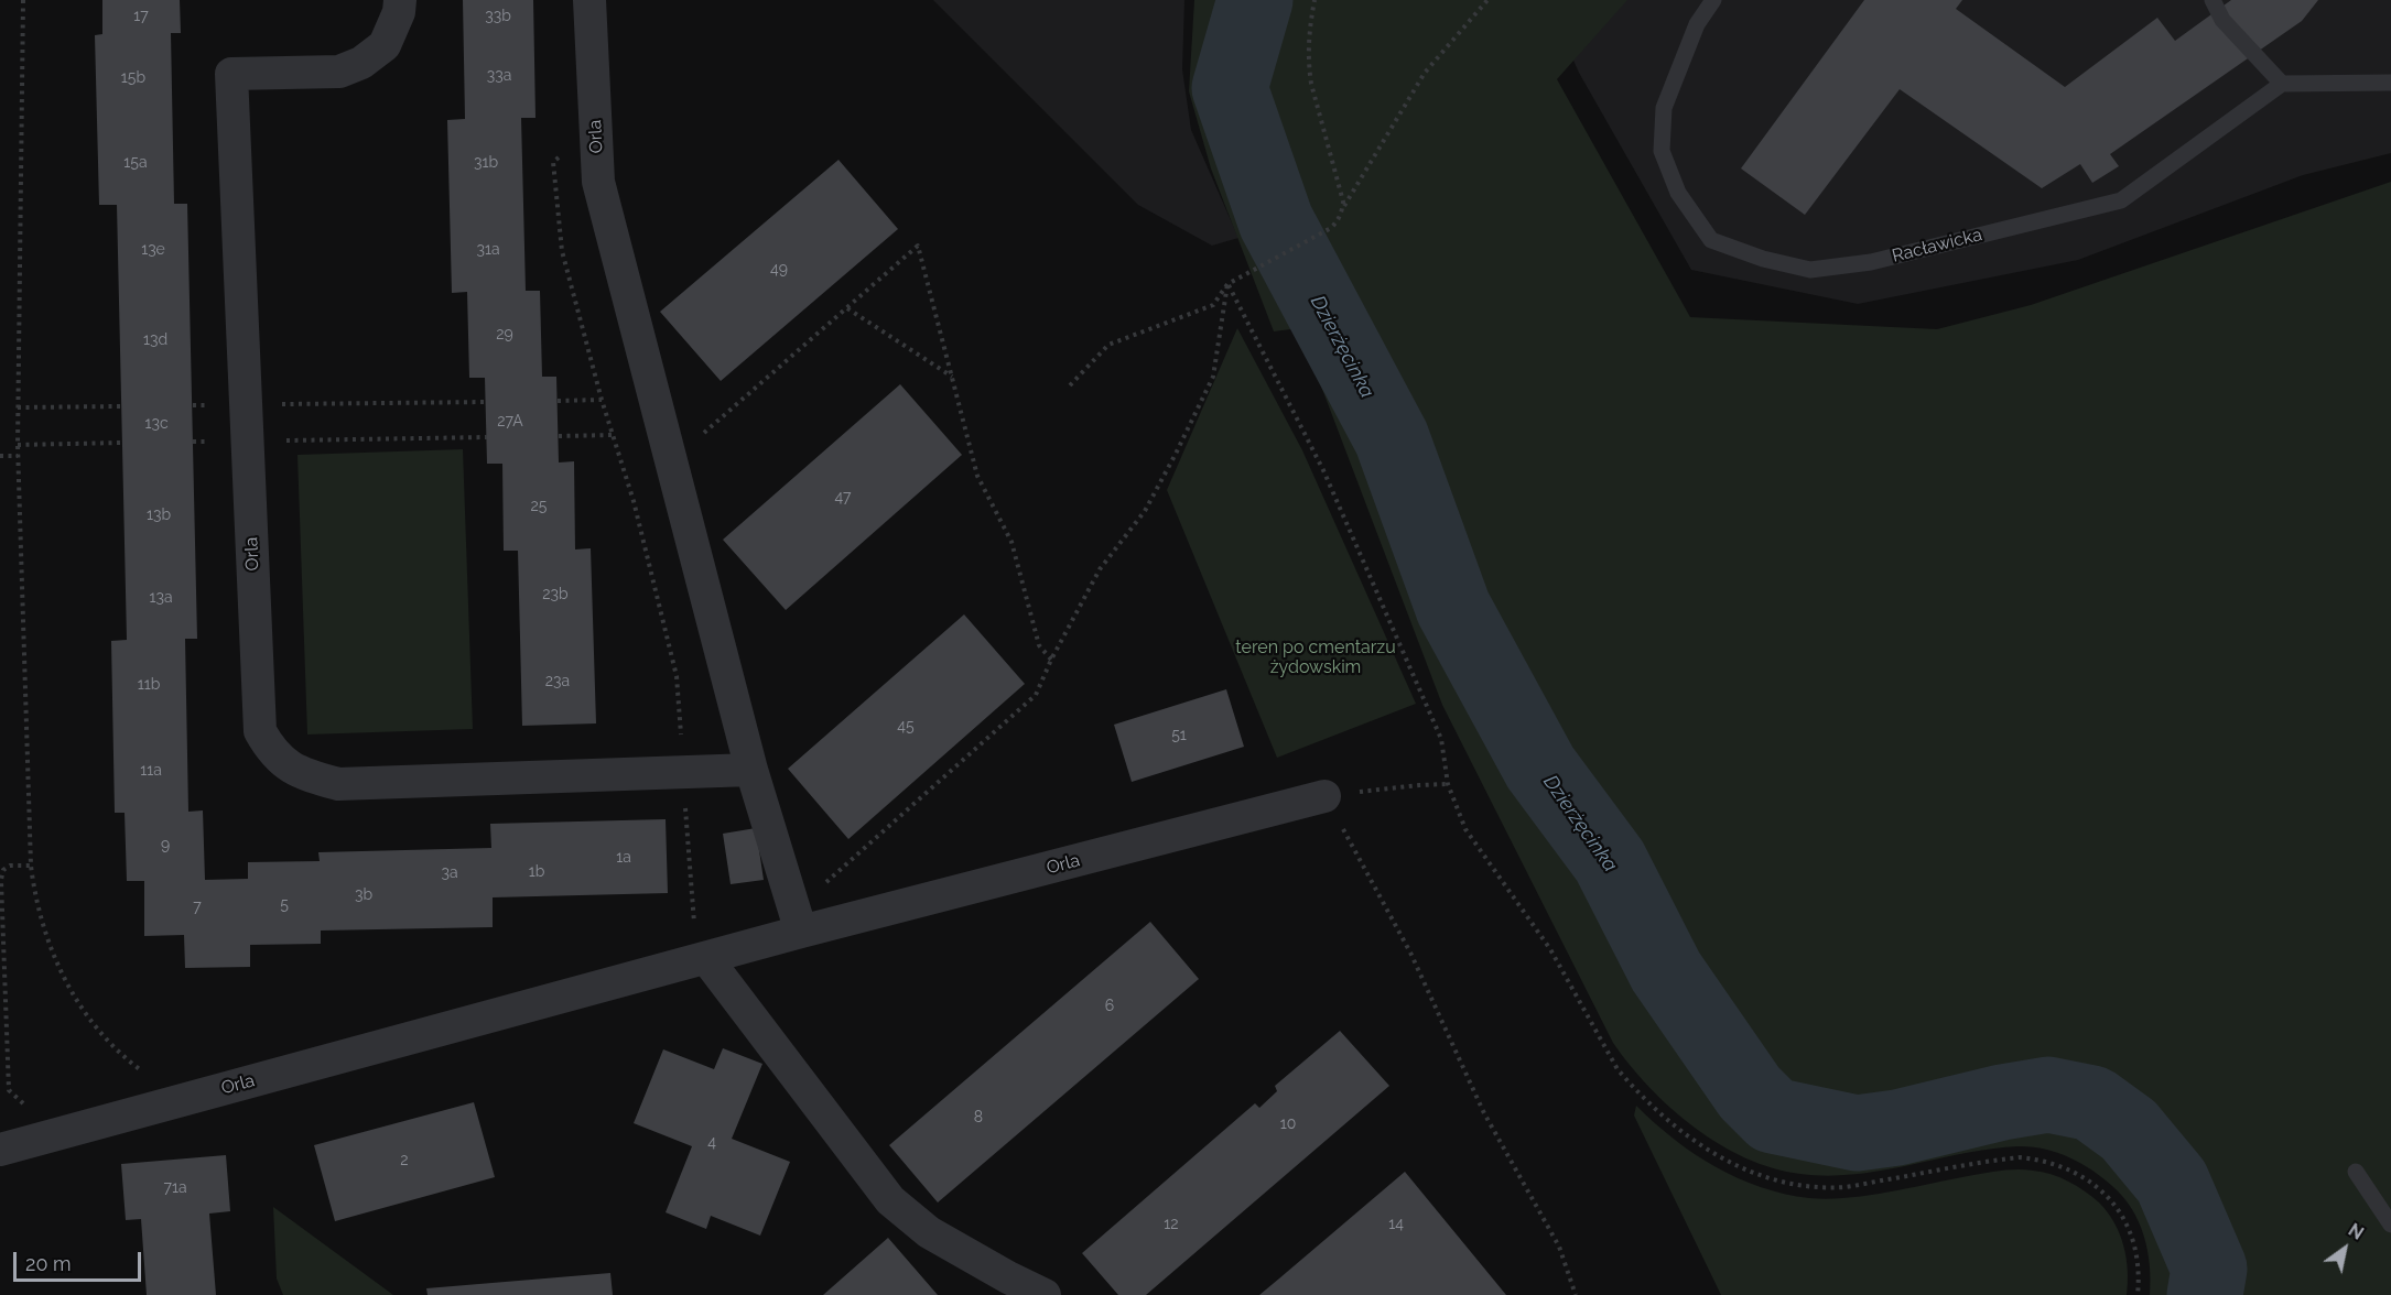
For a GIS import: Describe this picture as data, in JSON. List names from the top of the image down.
{
  "streets": {
    "street": ["Orla"],
    "lane": ["Racławicka"]
  },
  "water": ["Dzierżęcinka"],
  "parks": ["teren po cmentarzu żydowskim"],
  "house_numbers": [
    "17",
    "33b",
    "33a",
    "15b",
    "15a",
    "31b",
    "13e",
    "31a",
    "49",
    "29",
    "13d",
    "27A",
    "13c",
    "47",
    "25",
    "13b",
    "23b",
    "13a",
    "23a",
    "11b",
    "45",
    "51",
    "11a",
    "9",
    "1a",
    "1b",
    "3a",
    "3b",
    "5",
    "7",
    "6",
    "8",
    "10",
    "4",
    "2",
    "71a",
    "12",
    "14"
  ],
  "scale_bar": "20 m",
  "north": "top right"
}
